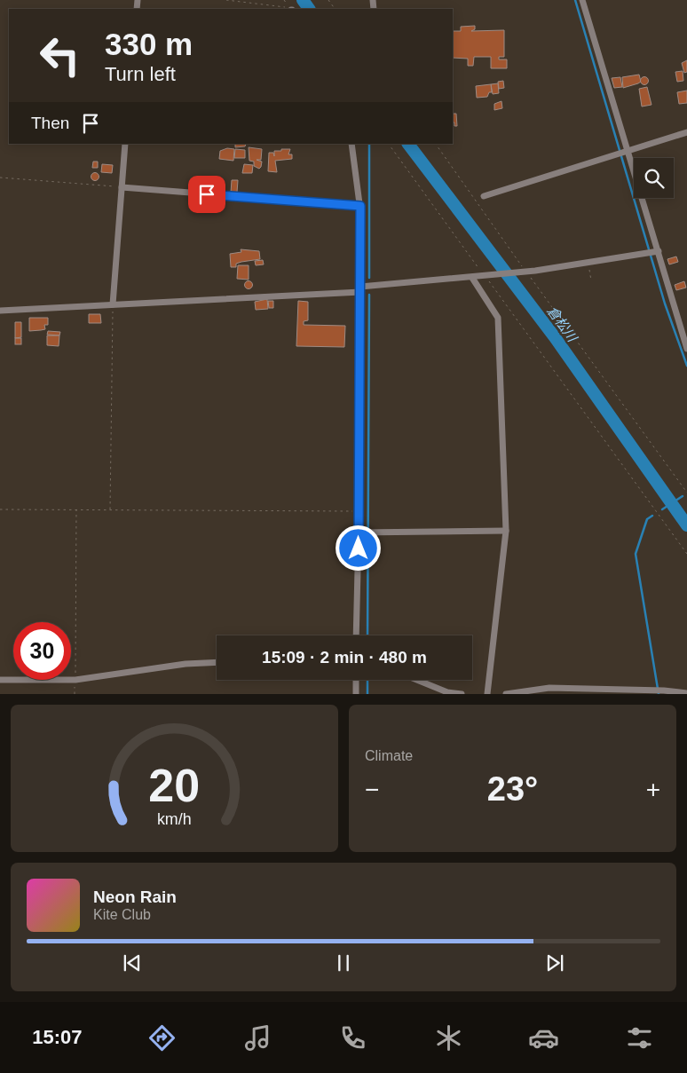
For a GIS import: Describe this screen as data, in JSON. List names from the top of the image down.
{
  "water": ["倉松川"],
  "page": {
    "turn": ["330 m", "Turn left"],
    "then": "Then",
    "limit": "30",
    "trip": "15:09 · 2 min · 480 m",
    "tile": "Climate",
    "heat": ["−", "23°", "+"],
    "song": ["Neon Rain", "Kite Club"],
    "tabs": "15:07",
    "gauge": ["20", "km/h"]
  }
}
